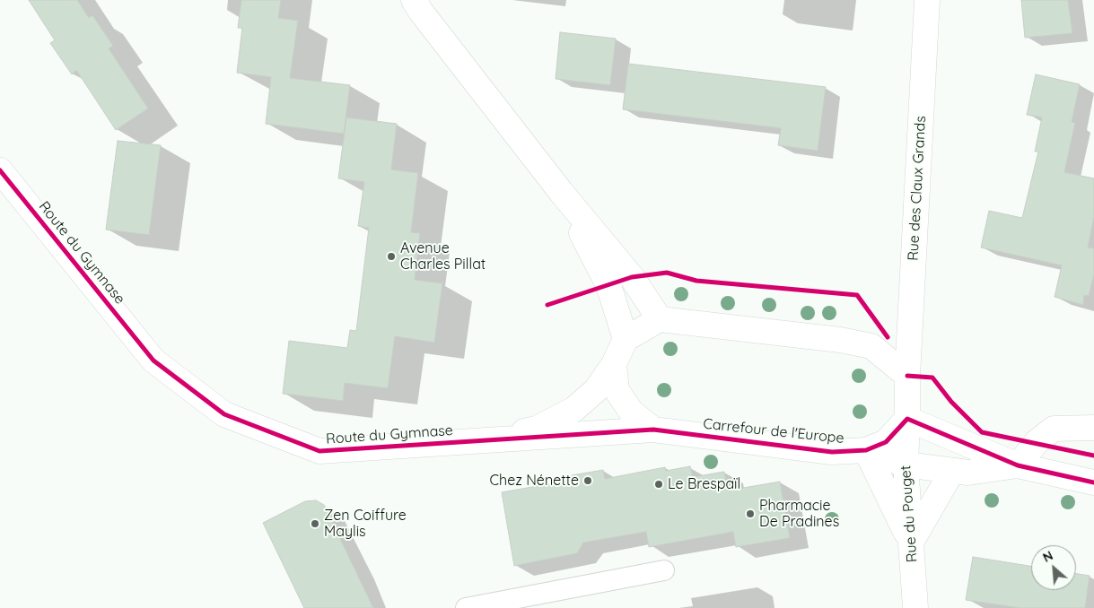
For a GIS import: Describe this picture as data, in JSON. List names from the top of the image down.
{
  "streets": {
    "street": [
      "Rue des Claux Grands",
      "Route du Gymnase",
      "Carrefour de l'Europe",
      "Rue du Pouget"
    ]
  },
  "crossings": [
    ["Route du Gymnase", "Carrefour de l'Europe"],
    ["Carrefour de l'Europe", "Rue du Pouget"]
  ],
  "places": [
    "Avenue Charles Pillat",
    "Chez Nénette",
    "Le Brespaïl",
    "Pharmacie De Pradines",
    "Zen Coiffure Maylis"
  ],
  "north": "top left"
}
